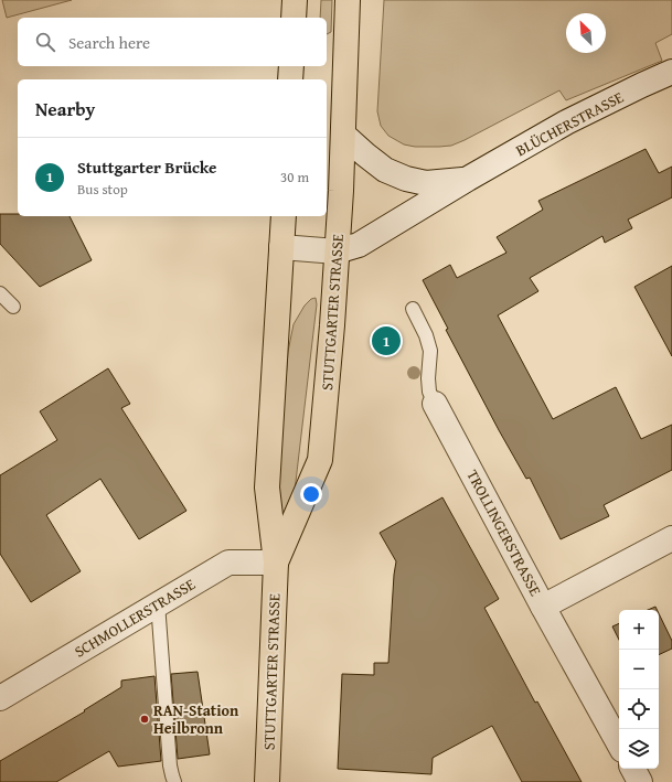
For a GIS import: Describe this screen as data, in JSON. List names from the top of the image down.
{
  "streets": {
    "main road": ["STUTTGARTER STRASSE"],
    "street": ["BLÜCHERSTRASSE", "TROLLINGERSTRASSE", "SCHMOLLERSTRASSE"]
  },
  "crossings": [
    ["BLÜCHERSTRASSE", "STUTTGARTER STRASSE"],
    ["STUTTGARTER STRASSE", "SCHMOLLERSTRASSE"]
  ],
  "places": ["RAN-Station Heilbronn"],
  "north": "top left",
  "page": {
    "search": "Search here",
    "heading": "Nearby",
    "list": [
      {
        "mark": "1",
        "name": "Stuttgarter Brücke",
        "note": "Bus stop",
        "value": "30 m"
      }
    ],
    "pins": "1",
    "map_buttons": ["+", "−"]
  }
}
